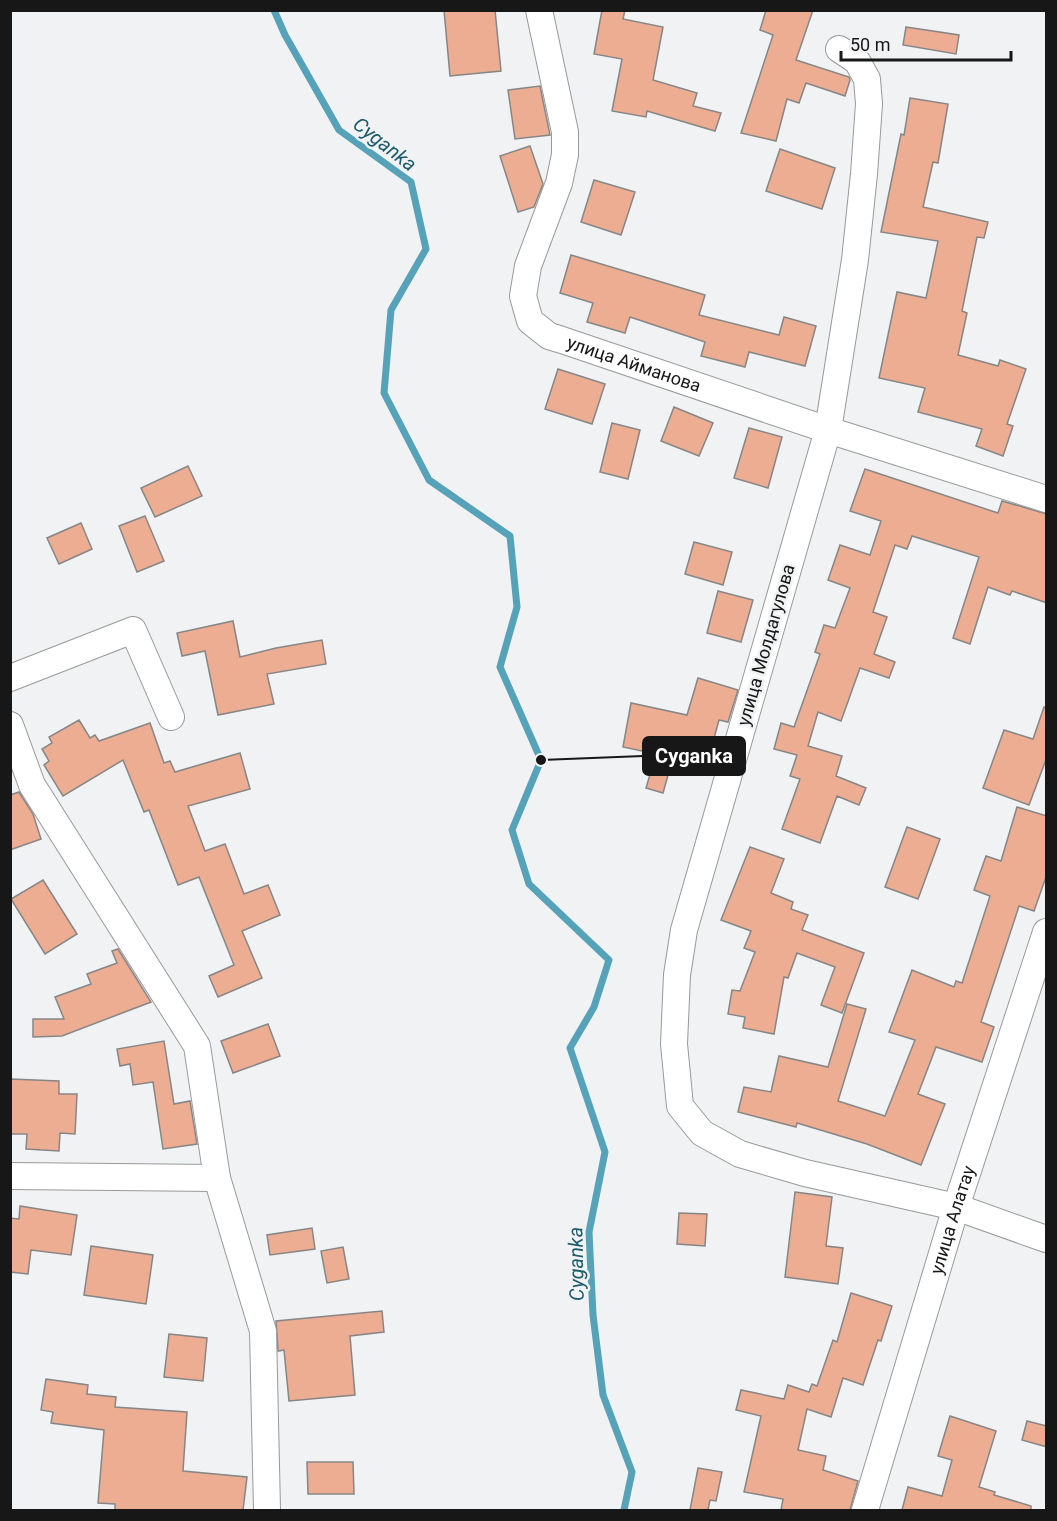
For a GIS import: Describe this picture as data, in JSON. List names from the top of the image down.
{
  "streets": {
    "street": ["улица Айманова", "улица Молдагулова", "улица Алатау"]
  },
  "crossings": [
    ["улица Айманова", "улица Молдагулова"],
    ["улица Молдагулова", "улица Алатау"]
  ],
  "water": ["Cyganka"],
  "places": ["Cyganka"],
  "scale_bar": "50 m"
}
